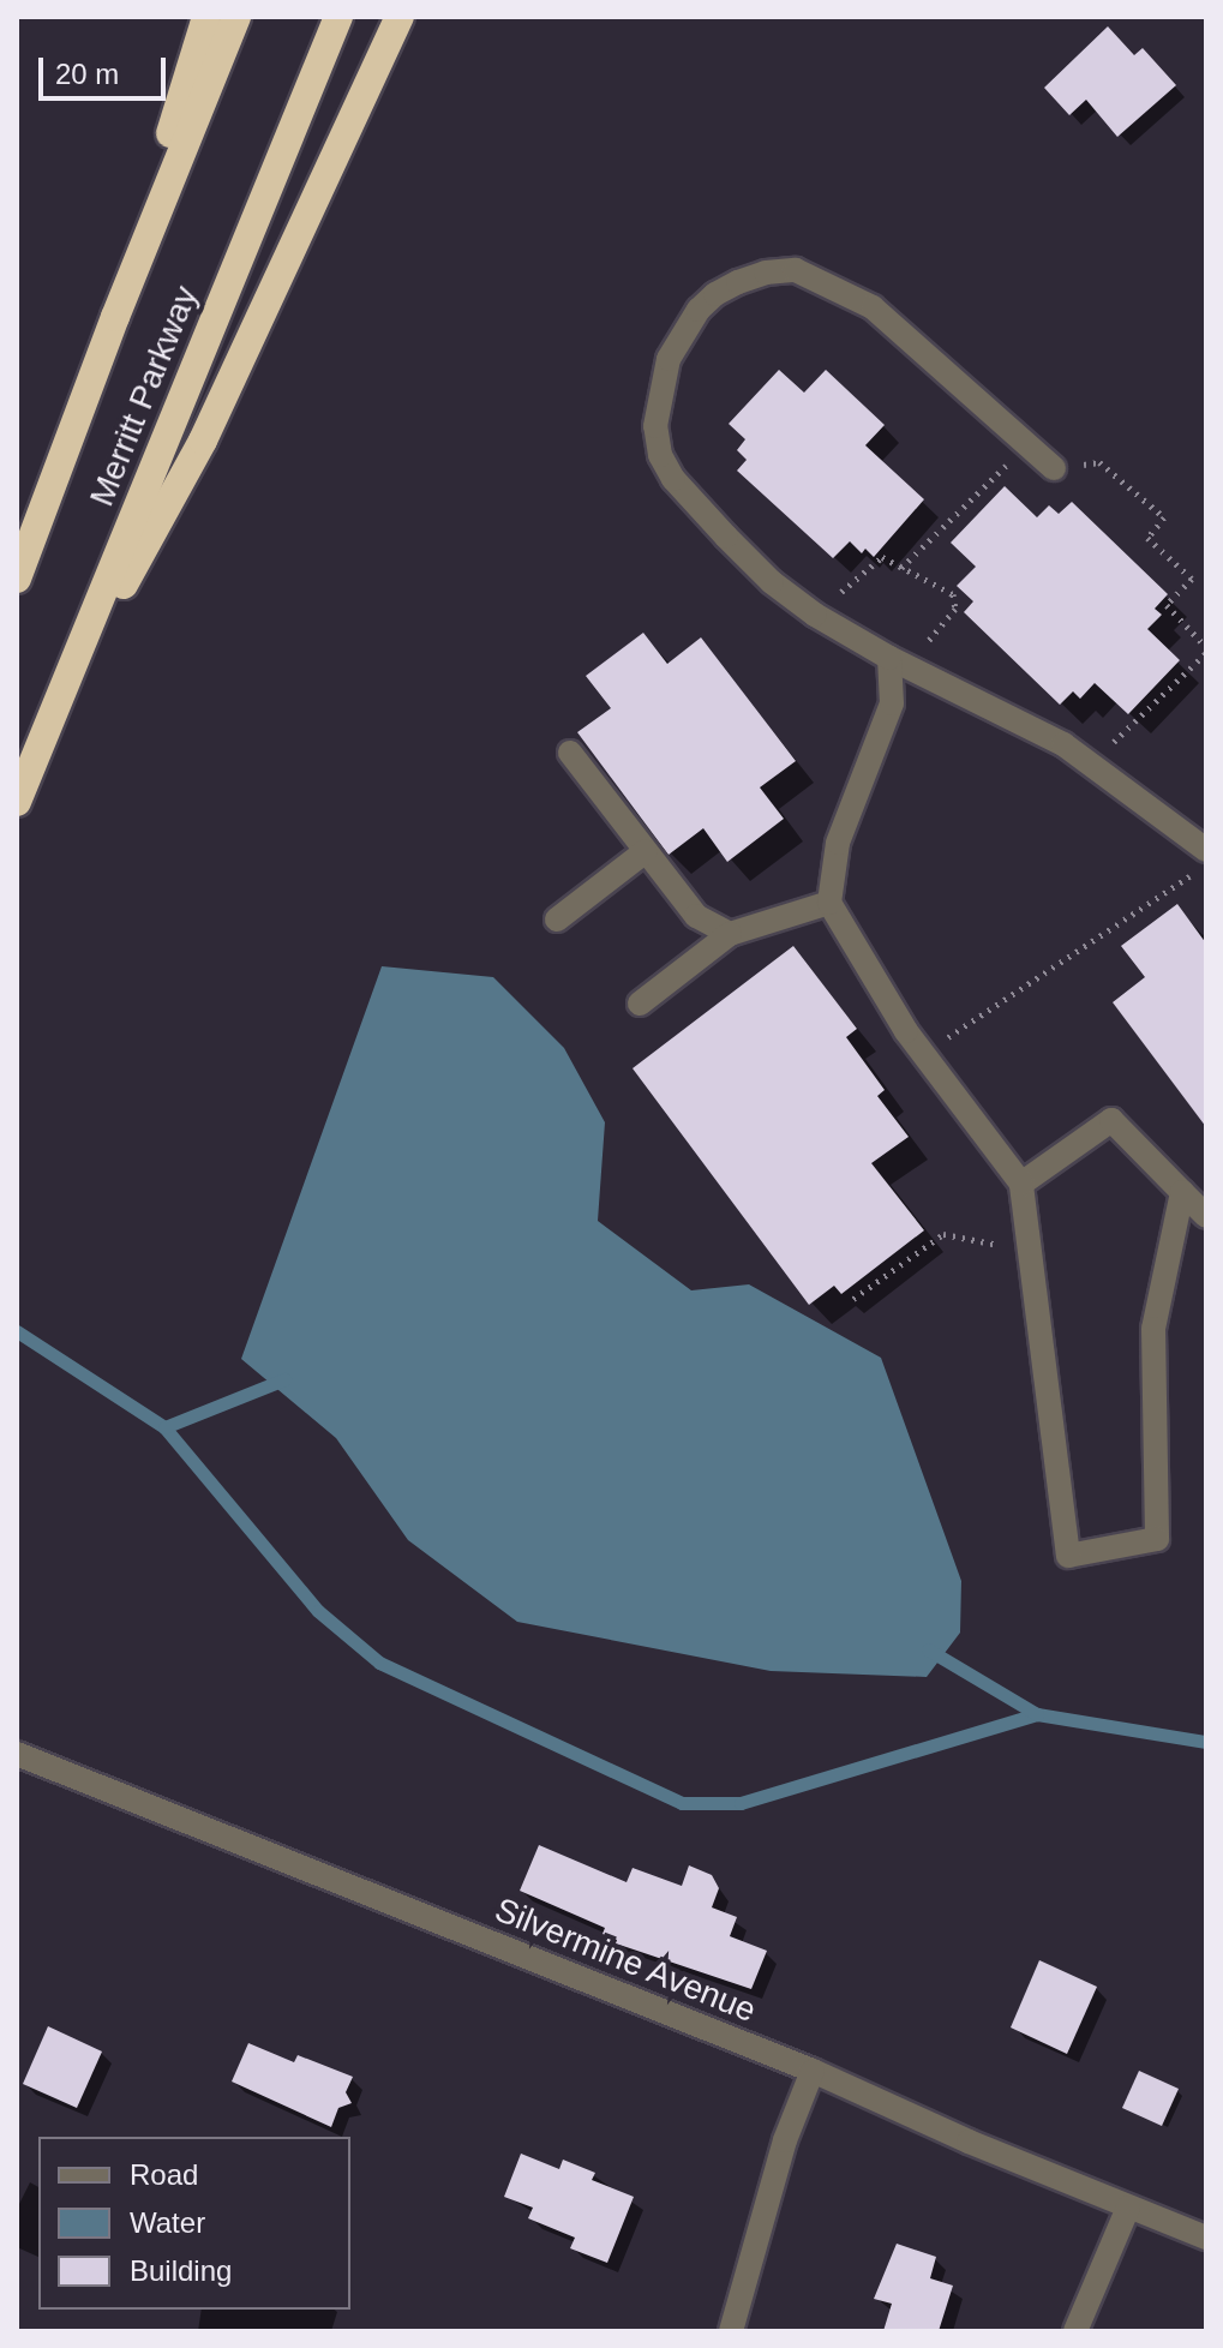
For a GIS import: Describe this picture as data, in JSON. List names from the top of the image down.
{
  "streets": {
    "highway": ["Merritt Parkway"],
    "street": ["Silvermine Avenue"]
  },
  "legend": ["Road", "Water", "Building"],
  "scale_bar": "20 m"
}
